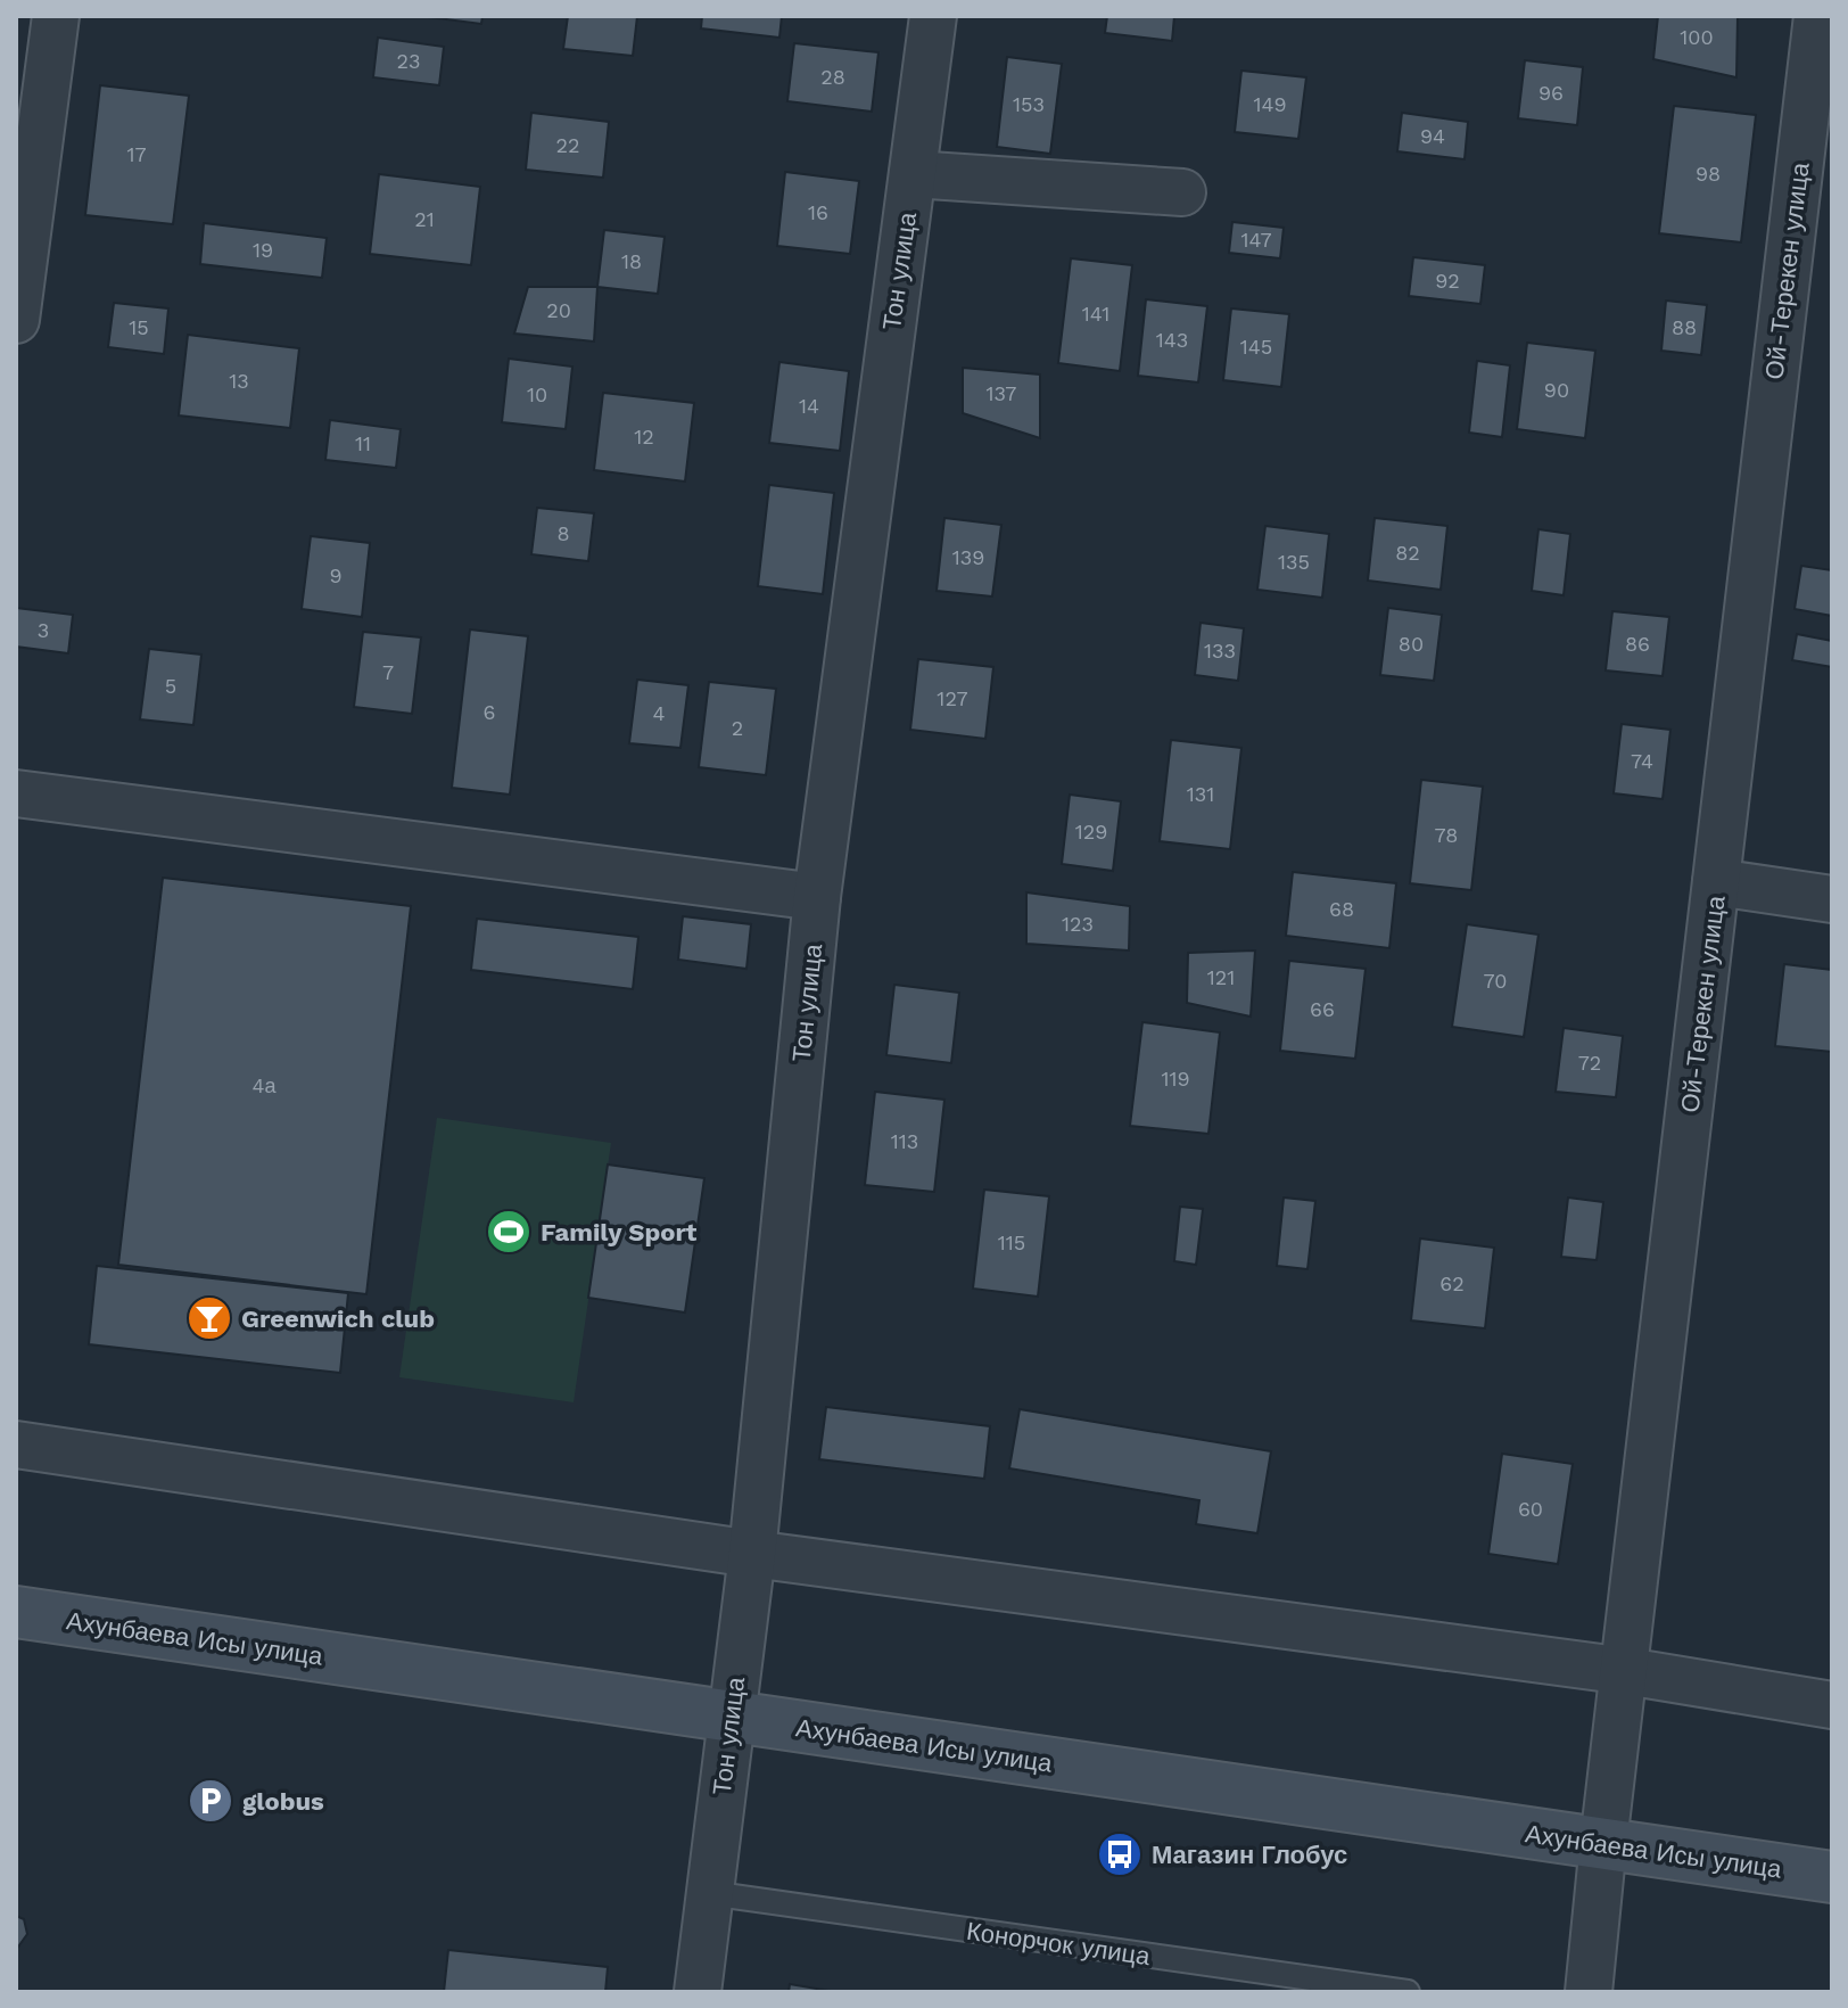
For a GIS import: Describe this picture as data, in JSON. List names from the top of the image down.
{
  "streets": {
    "main road": ["Ахунбаева Исы улица"],
    "street": ["Тон улица", "Ой-Терекен улица"],
    "lane": ["Конорчок улица"]
  },
  "crossings": [
    ["Тон улица", "Ахунбаева Исы улица"],
    ["Тон улица", "Конорчок улица"],
    ["Ой-Терекен улица", "Ахунбаева Исы улица"]
  ],
  "places": {
    "sports": ["Family Sport"],
    "bar": ["Greenwich club"],
    "parking": ["globus"],
    "bus stop": ["Магазин Глобус"]
  },
  "house_numbers": [
    "100",
    "23",
    "28",
    "96",
    "153",
    "149",
    "94",
    "22",
    "17",
    "98",
    "16",
    "21",
    "147",
    "19",
    "18",
    "92",
    "20",
    "141",
    "15",
    "88",
    "143",
    "145",
    "13",
    "90",
    "137",
    "10",
    "14",
    "12",
    "11",
    "8",
    "82",
    "139",
    "135",
    "9",
    "3",
    "80",
    "86",
    "133",
    "7",
    "5",
    "127",
    "6",
    "4",
    "2",
    "74",
    "131",
    "129",
    "78",
    "68",
    "123",
    "121",
    "70",
    "66",
    "72",
    "119",
    "4а",
    "113",
    "115",
    "62",
    "60"
  ]
}
